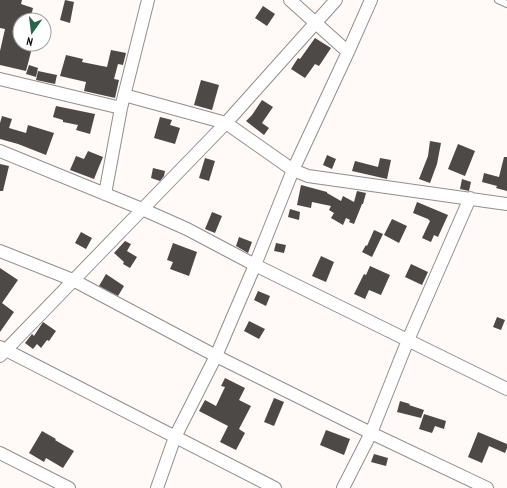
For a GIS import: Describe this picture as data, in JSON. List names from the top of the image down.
{
  "north": "bottom"
}
